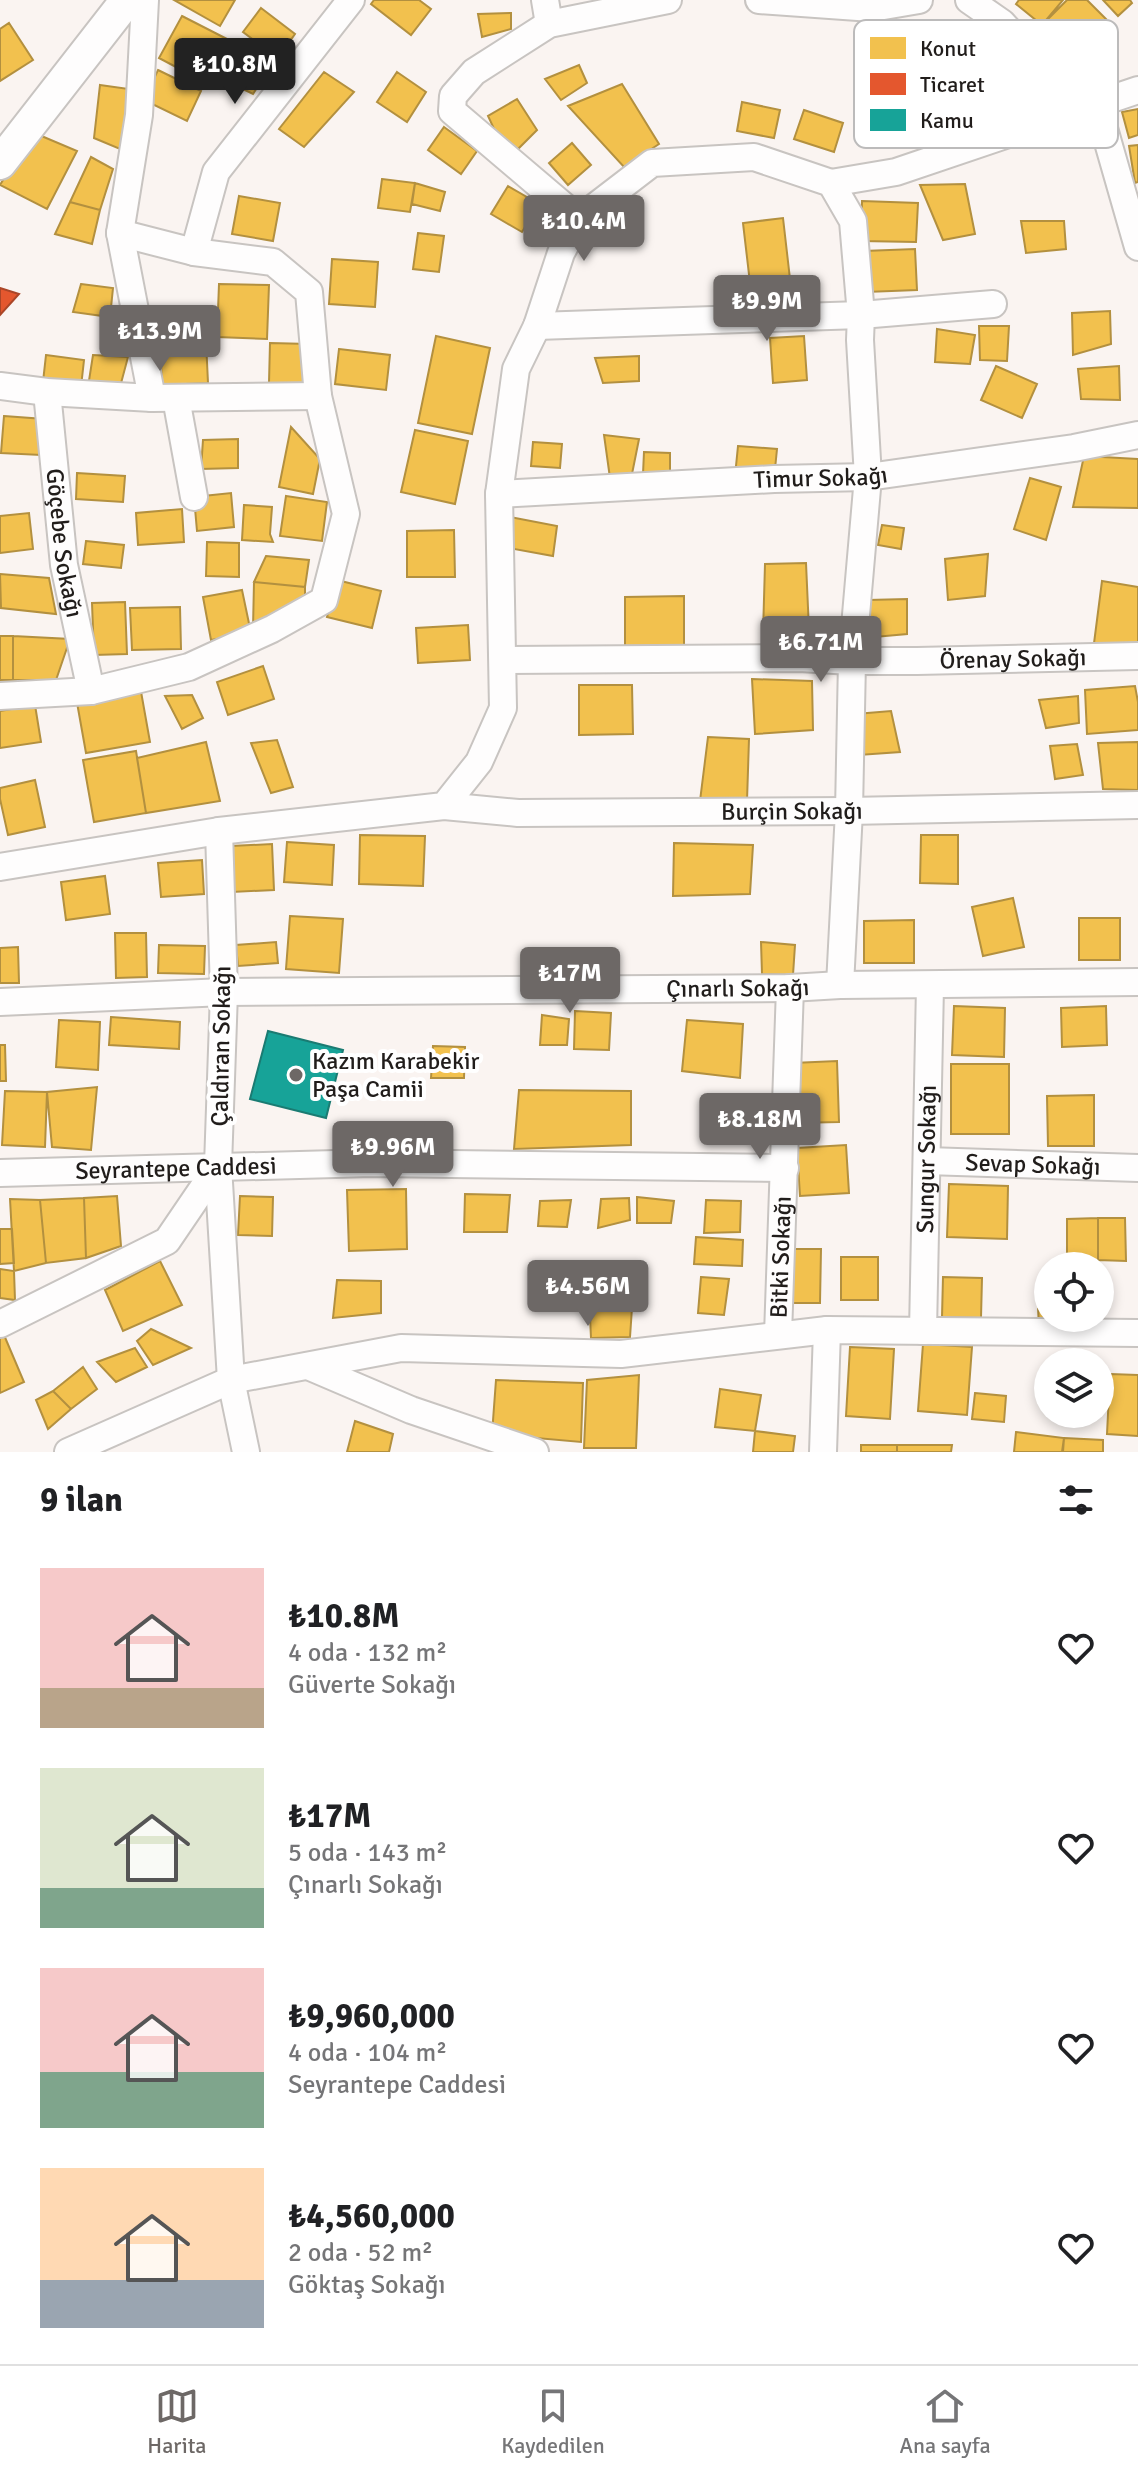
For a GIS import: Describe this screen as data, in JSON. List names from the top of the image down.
{
  "streets": {
    "street": [
      "Timur Sokağı",
      "Göçebe Sokağı",
      "Örenay Sokağı",
      "Burçin Sokağı",
      "Çınarlı Sokağı",
      "Çaldıran Sokağı",
      "Sungur Sokağı",
      "Sevap Sokağı",
      "Seyrantepe Caddesi",
      "Bitki Sokağı"
    ]
  },
  "crossings": [
    ["Burçin Sokağı", "Çaldıran Sokağı"],
    ["Çınarlı Sokağı", "Çaldıran Sokağı"],
    ["Çınarlı Sokağı", "Sungur Sokağı"],
    ["Çınarlı Sokağı", "Bitki Sokağı"],
    ["Çaldıran Sokağı", "Seyrantepe Caddesi"],
    ["Sungur Sokağı", "Sevap Sokağı"],
    ["Seyrantepe Caddesi", "Bitki Sokağı"]
  ],
  "places": ["Kazım Karabekir Paşa Camii"],
  "legend": ["Konut", "Ticaret", "Kamu"],
  "page": {
    "price": [
      "₺10.8M",
      "₺10.4M",
      "₺9.9M",
      "₺13.9M",
      "₺6.71M",
      "₺17M",
      "₺8.18M",
      "₺9.96M",
      "₺4.56M"
    ],
    "heading": "9 ilan",
    "list": [
      {
        "name": "₺10.8M",
        "note": "4 oda · 132 m² · Güverte Sokağı"
      },
      {
        "name": "₺17M",
        "note": "5 oda · 143 m² · Çınarlı Sokağı"
      },
      {
        "name": "₺9,960,000",
        "note": "4 oda · 104 m² · Seyrantepe Caddesi"
      },
      {
        "name": "₺4,560,000",
        "note": "2 oda · 52 m² · Göktaş Sokağı"
      }
    ],
    "tabs": ["Harita", "Kaydedilen", "Ana sayfa"]
  }
}
